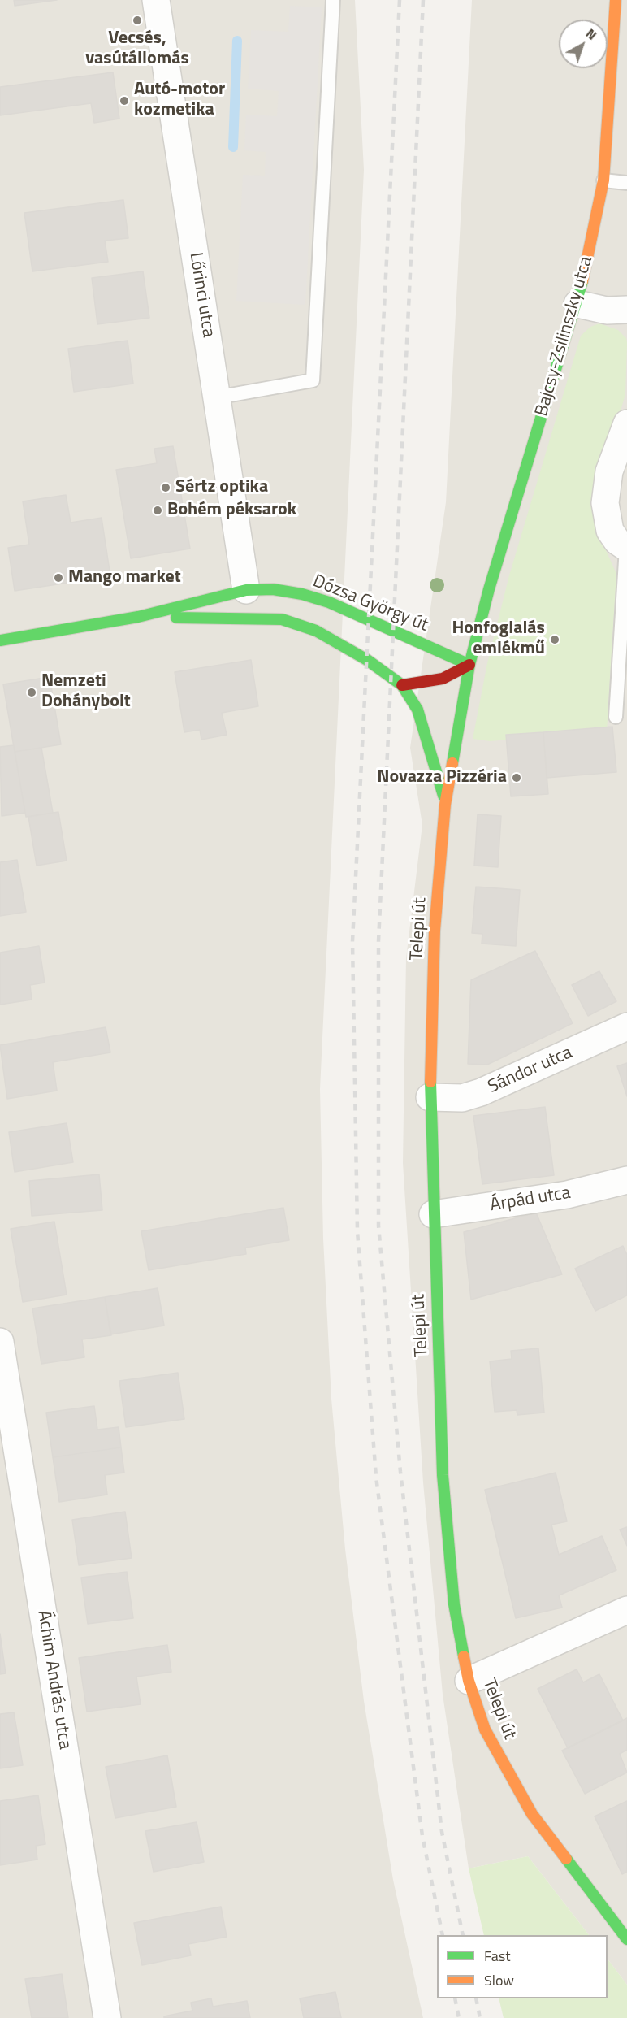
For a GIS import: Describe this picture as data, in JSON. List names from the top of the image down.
{
  "streets": {
    "main road": ["Bajcsy-Zsilinszky utca", "Dózsa György út", "Telepi út"],
    "street": [
      "Lőrinci utca",
      "Sándor utca",
      "Árpád utca",
      "Áchim András utca"
    ]
  },
  "crossings": [
    ["Lőrinci utca", "Dózsa György út"],
    ["Bajcsy-Zsilinszky utca", "Dózsa György út"],
    ["Bajcsy-Zsilinszky utca", "Telepi út"],
    ["Dózsa György út", "Telepi út"],
    ["Telepi út", "Sándor utca"],
    ["Telepi út", "Árpád utca"]
  ],
  "places": [
    "Vecsés, vasútállomás",
    "Autó-motor kozmetika",
    "Sértz optika",
    "Bohém péksarok",
    "Mango market",
    "Honfoglalás emlékmű",
    "Nemzeti Dohánybolt",
    "Novazza Pizzéria"
  ],
  "legend": ["Fast", "Slow"],
  "north": "top right"
}
